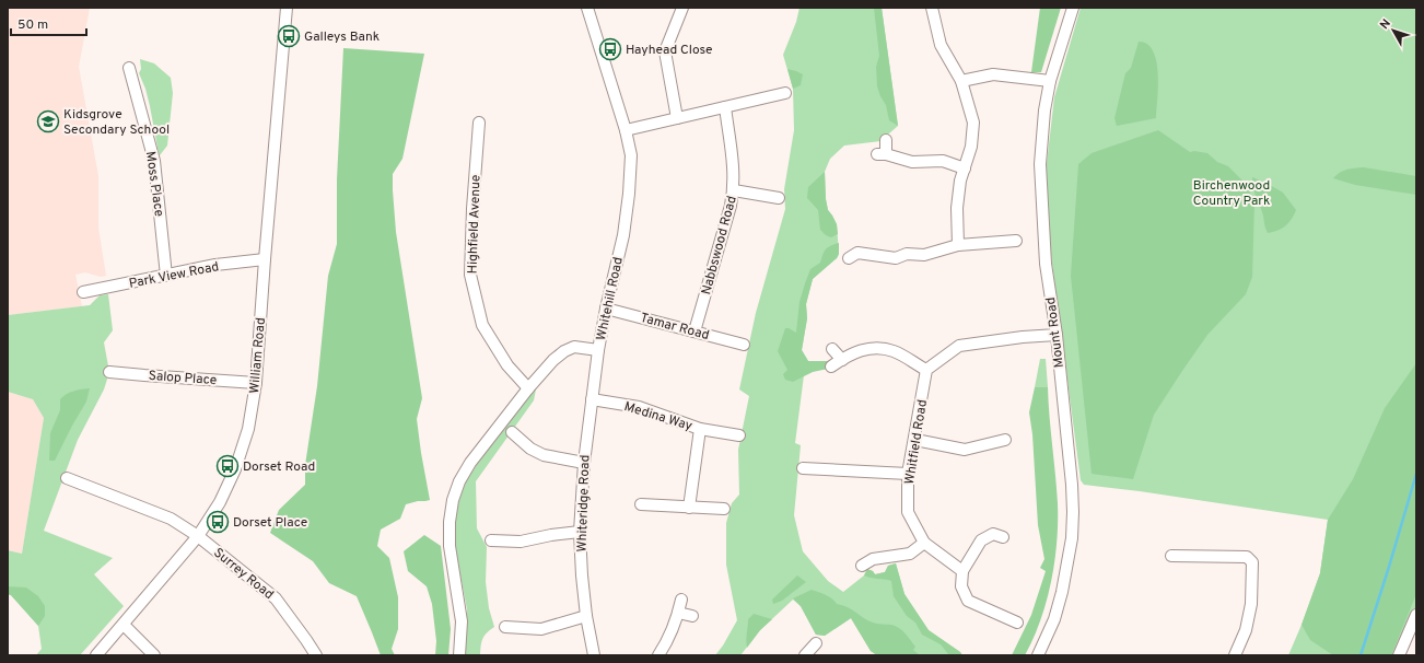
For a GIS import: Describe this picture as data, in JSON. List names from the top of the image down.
{
  "streets": {
    "street": [
      "Moss Place",
      "Highfield Avenue",
      "Nabbswood Road",
      "Park View Road",
      "Whitehill Road",
      "Tamar Road",
      "Mount Road",
      "William Road",
      "Salop Place",
      "Medina Way",
      "Whitfield Road",
      "Whiteridge Road",
      "Surrey Road"
    ]
  },
  "crossings": [
    ["Moss Place", "Park View Road"],
    ["Highfield Avenue", "Whitehill Road"],
    ["Nabbswood Road", "Tamar Road"],
    ["Park View Road", "William Road"],
    ["Whitehill Road", "Tamar Road"],
    ["Whitehill Road", "Whiteridge Road"],
    ["William Road", "Salop Place"],
    ["William Road", "Surrey Road"],
    ["Medina Way", "Whiteridge Road"]
  ],
  "parks": ["Birchenwood Country Park"],
  "places": {
    "bus stop": [
      "Galleys Bank",
      "Hayhead Close",
      "Dorset Road",
      "Dorset Place"
    ],
    "school or university": ["Kidsgrove Secondary School"]
  },
  "scale_bar": "50 m",
  "north": "top left"
}
